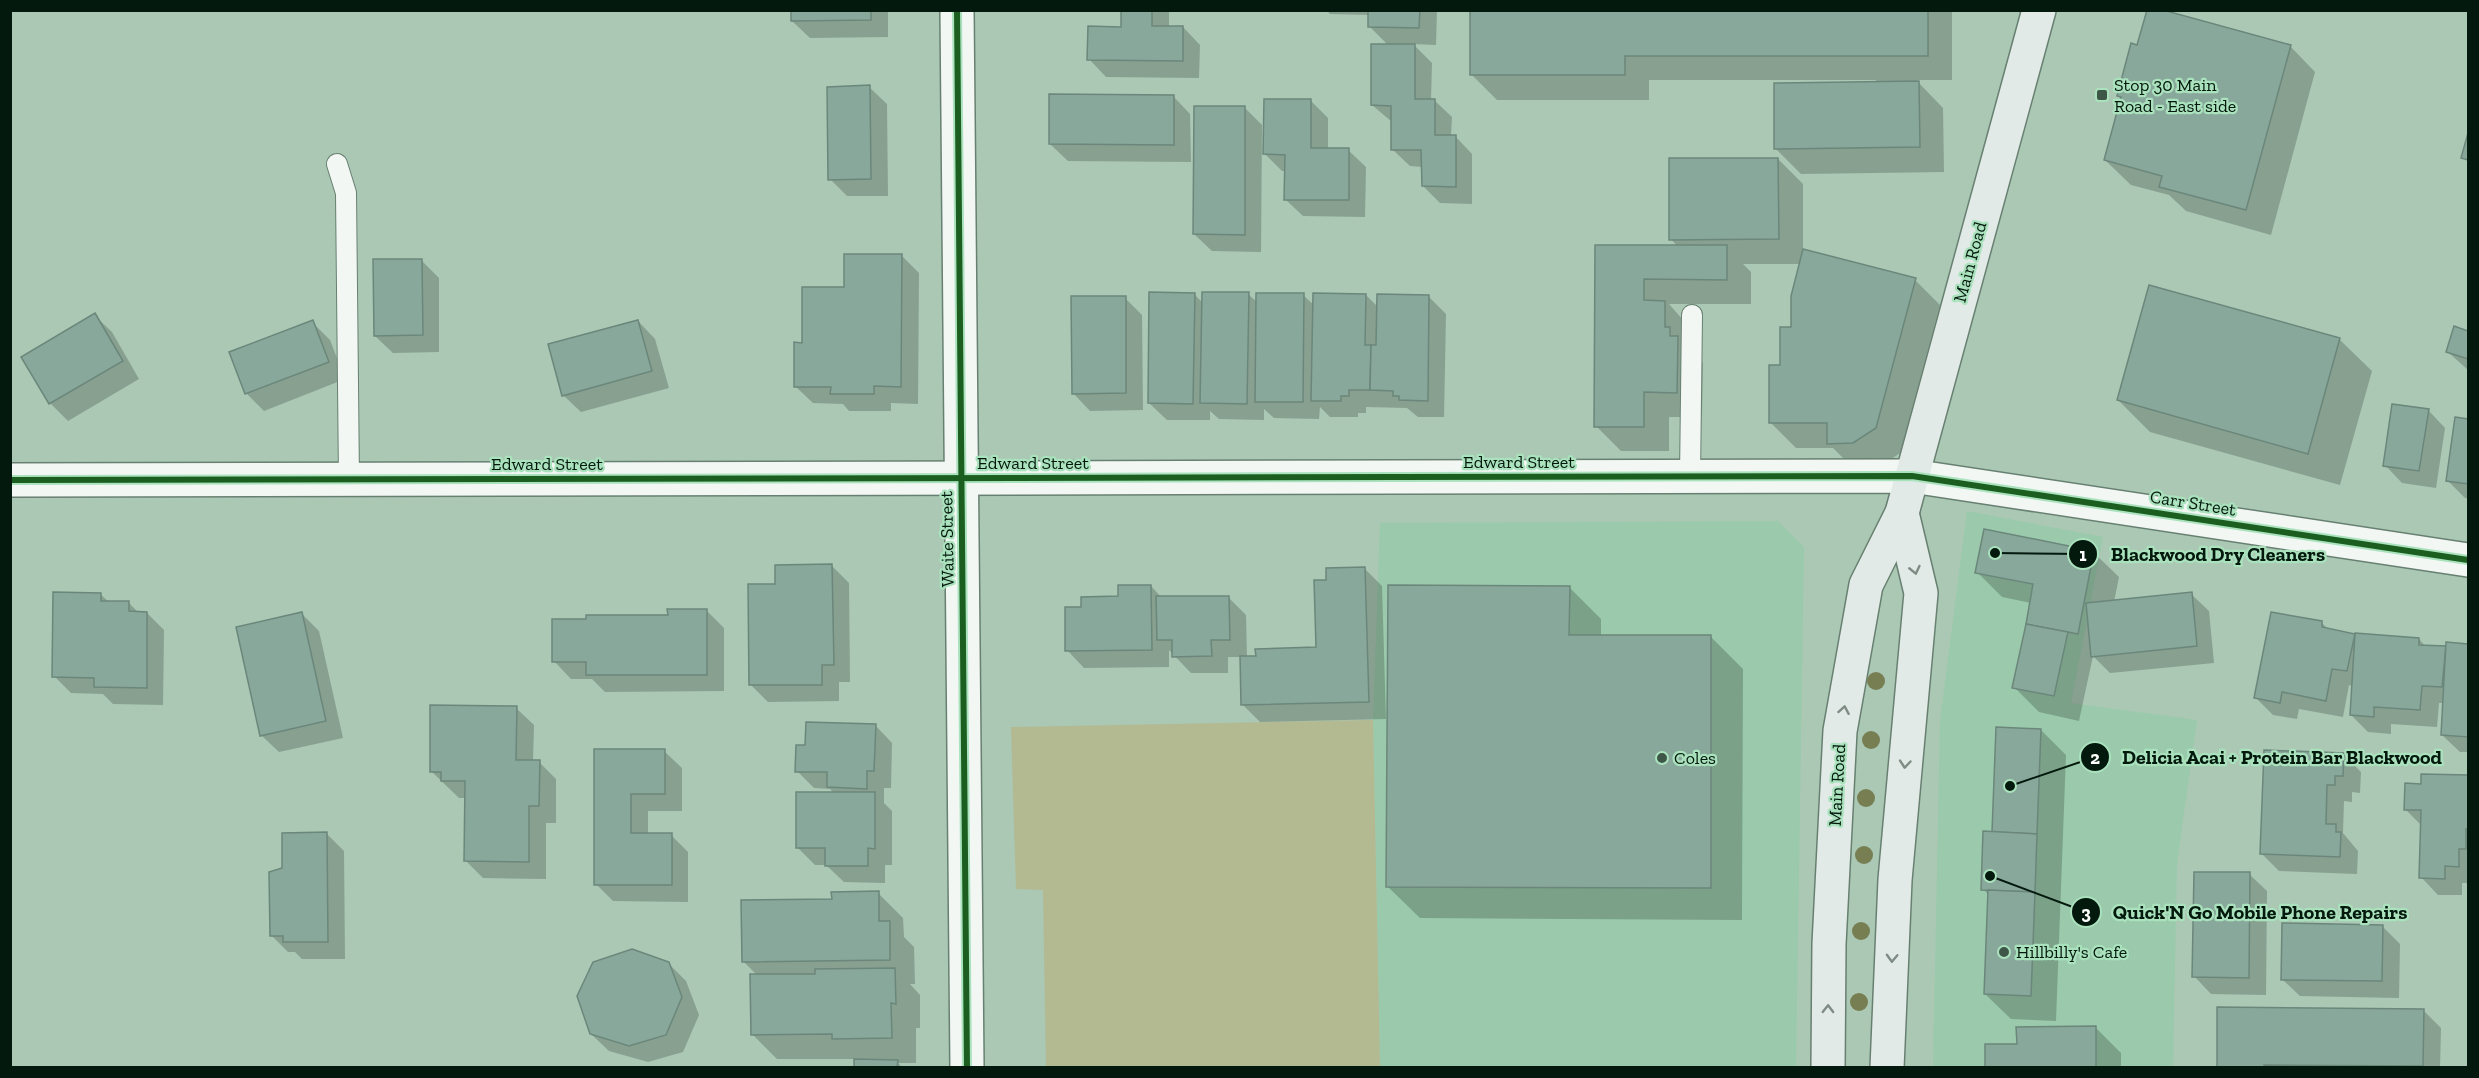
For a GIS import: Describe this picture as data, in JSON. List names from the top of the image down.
{
  "streets": {
    "main road": ["Main Road"],
    "street": ["Edward Street", "Carr Street", "Waite Street"]
  },
  "crossings": [
    ["Main Road", "Edward Street"],
    ["Main Road", "Carr Street"],
    ["Edward Street", "Carr Street"],
    ["Edward Street", "Waite Street"]
  ],
  "places": {
    "transit": ["Stop 30 Main Road - East side"],
    "other": [
      "Blackwood Dry Cleaners",
      "Coles",
      "Delicia Acai + Protein Bar Blackwood",
      "Quick'N Go Mobile Phone Repairs",
      "Hillbilly's Cafe"
    ]
  }
}
